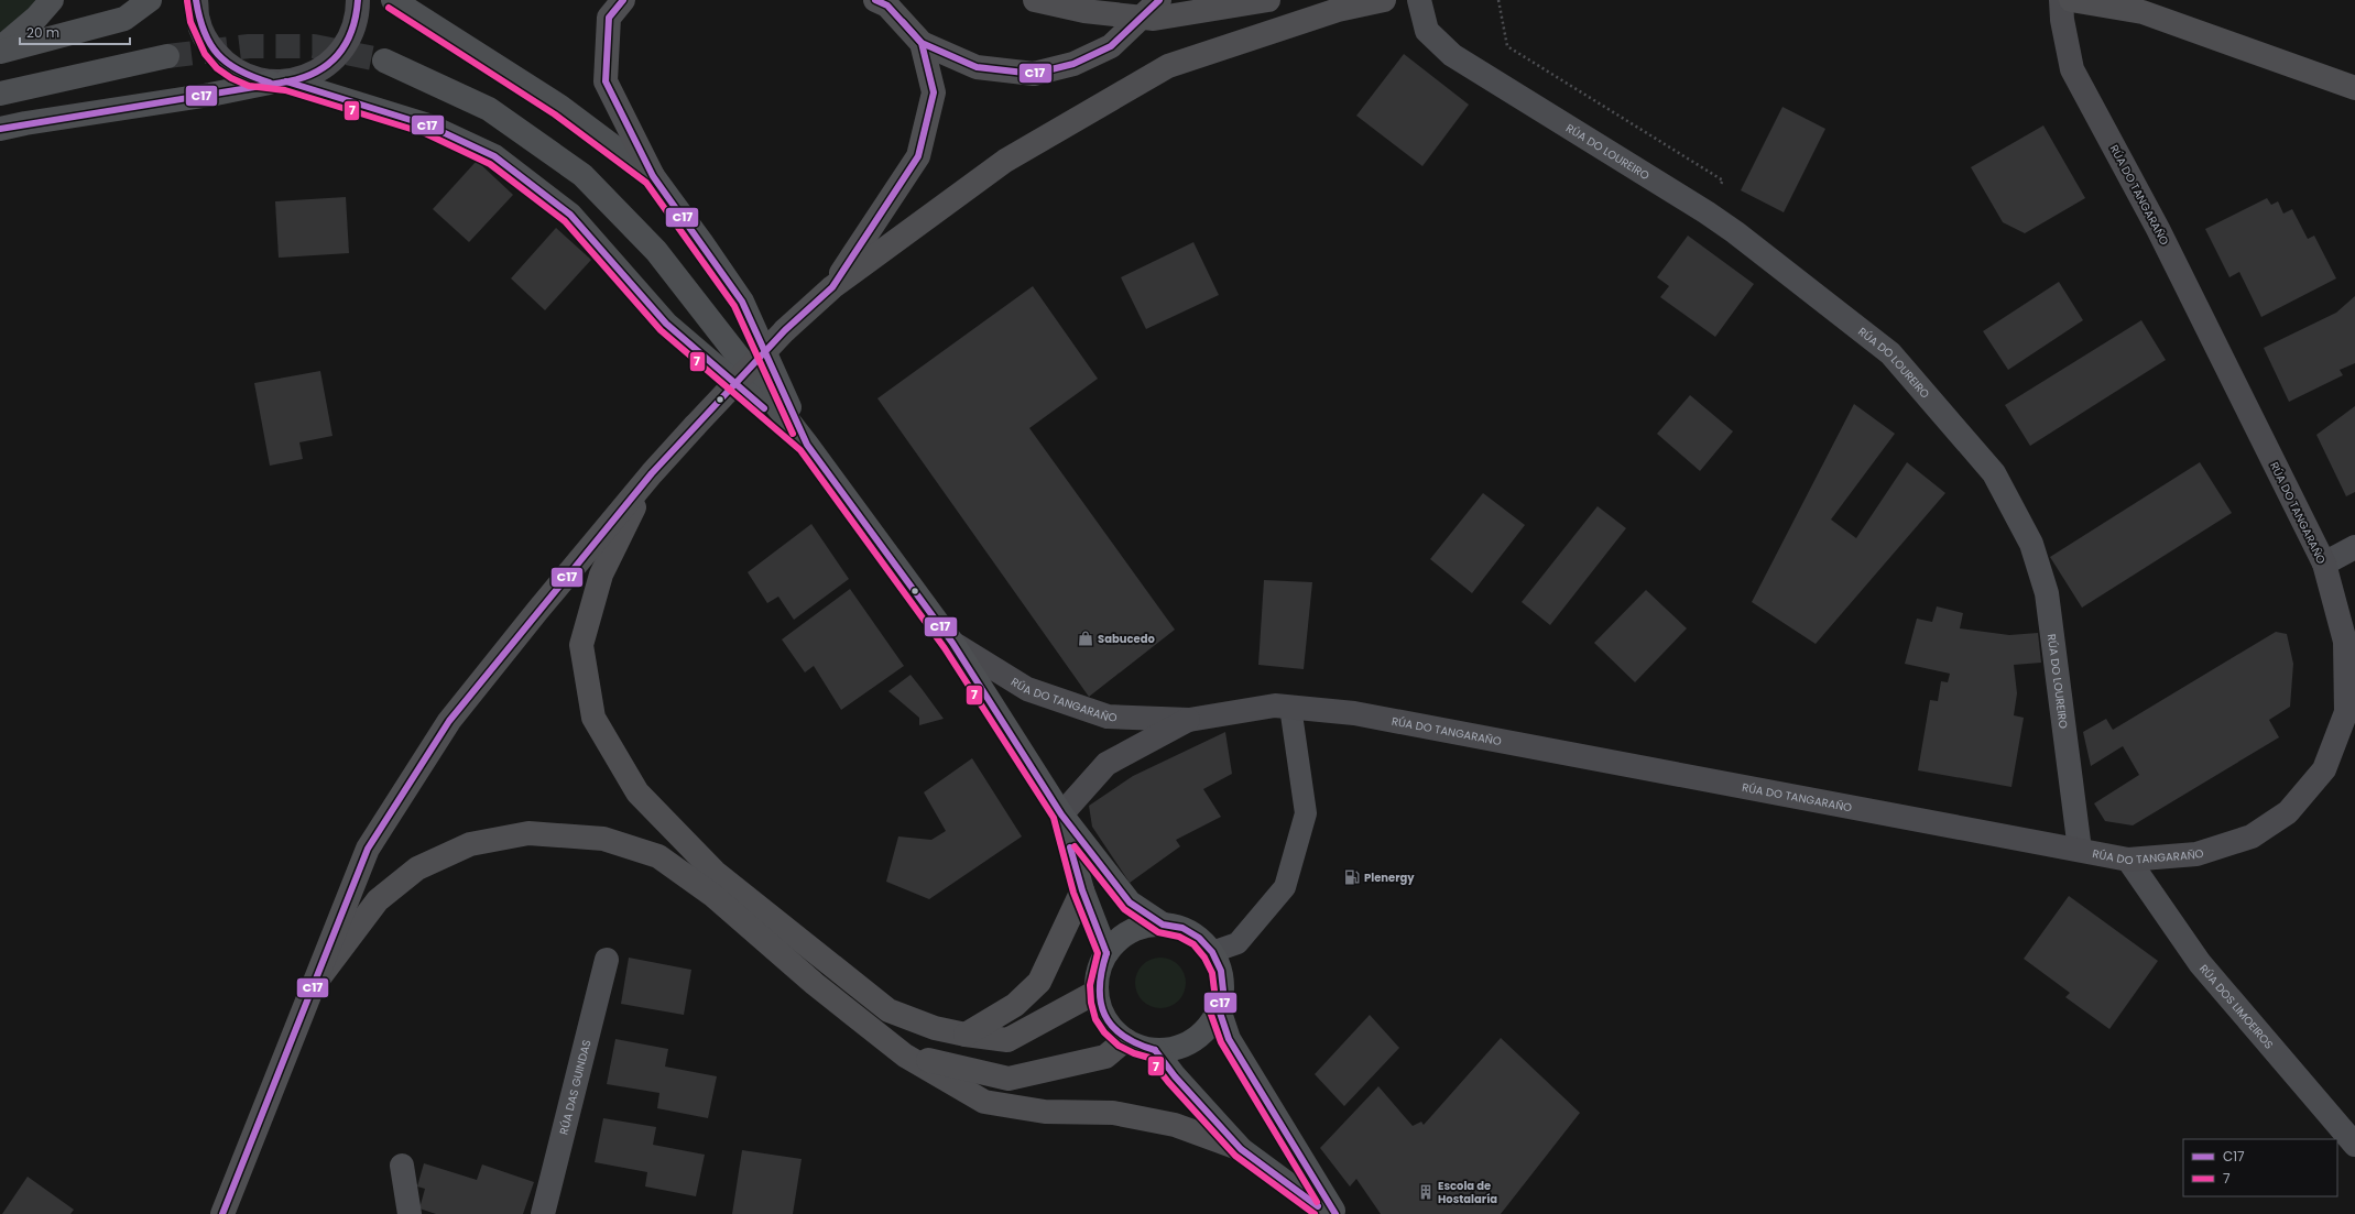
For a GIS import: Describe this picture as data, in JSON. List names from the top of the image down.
{
  "streets": {
    "street": [
      "RÚA DO LOUREIRO",
      "RÚA DO TANGARAÑO",
      "RÚA DOS LIMOEIROS",
      "RÚA DAS GUINDAS"
    ]
  },
  "crossings": [
    ["RÚA DO LOUREIRO", "RÚA DO TANGARAÑO"],
    ["RÚA DO TANGARAÑO", "RÚA DOS LIMOEIROS"]
  ],
  "places": {
    "shop": ["Sabucedo"],
    "fuel station": ["Plenergy"],
    "building": ["Escola de Hostalaría"]
  },
  "lines": ["transit line C17", "transit line 7"],
  "legend": ["C17", "7"],
  "scale_bar": "20 m"
}
